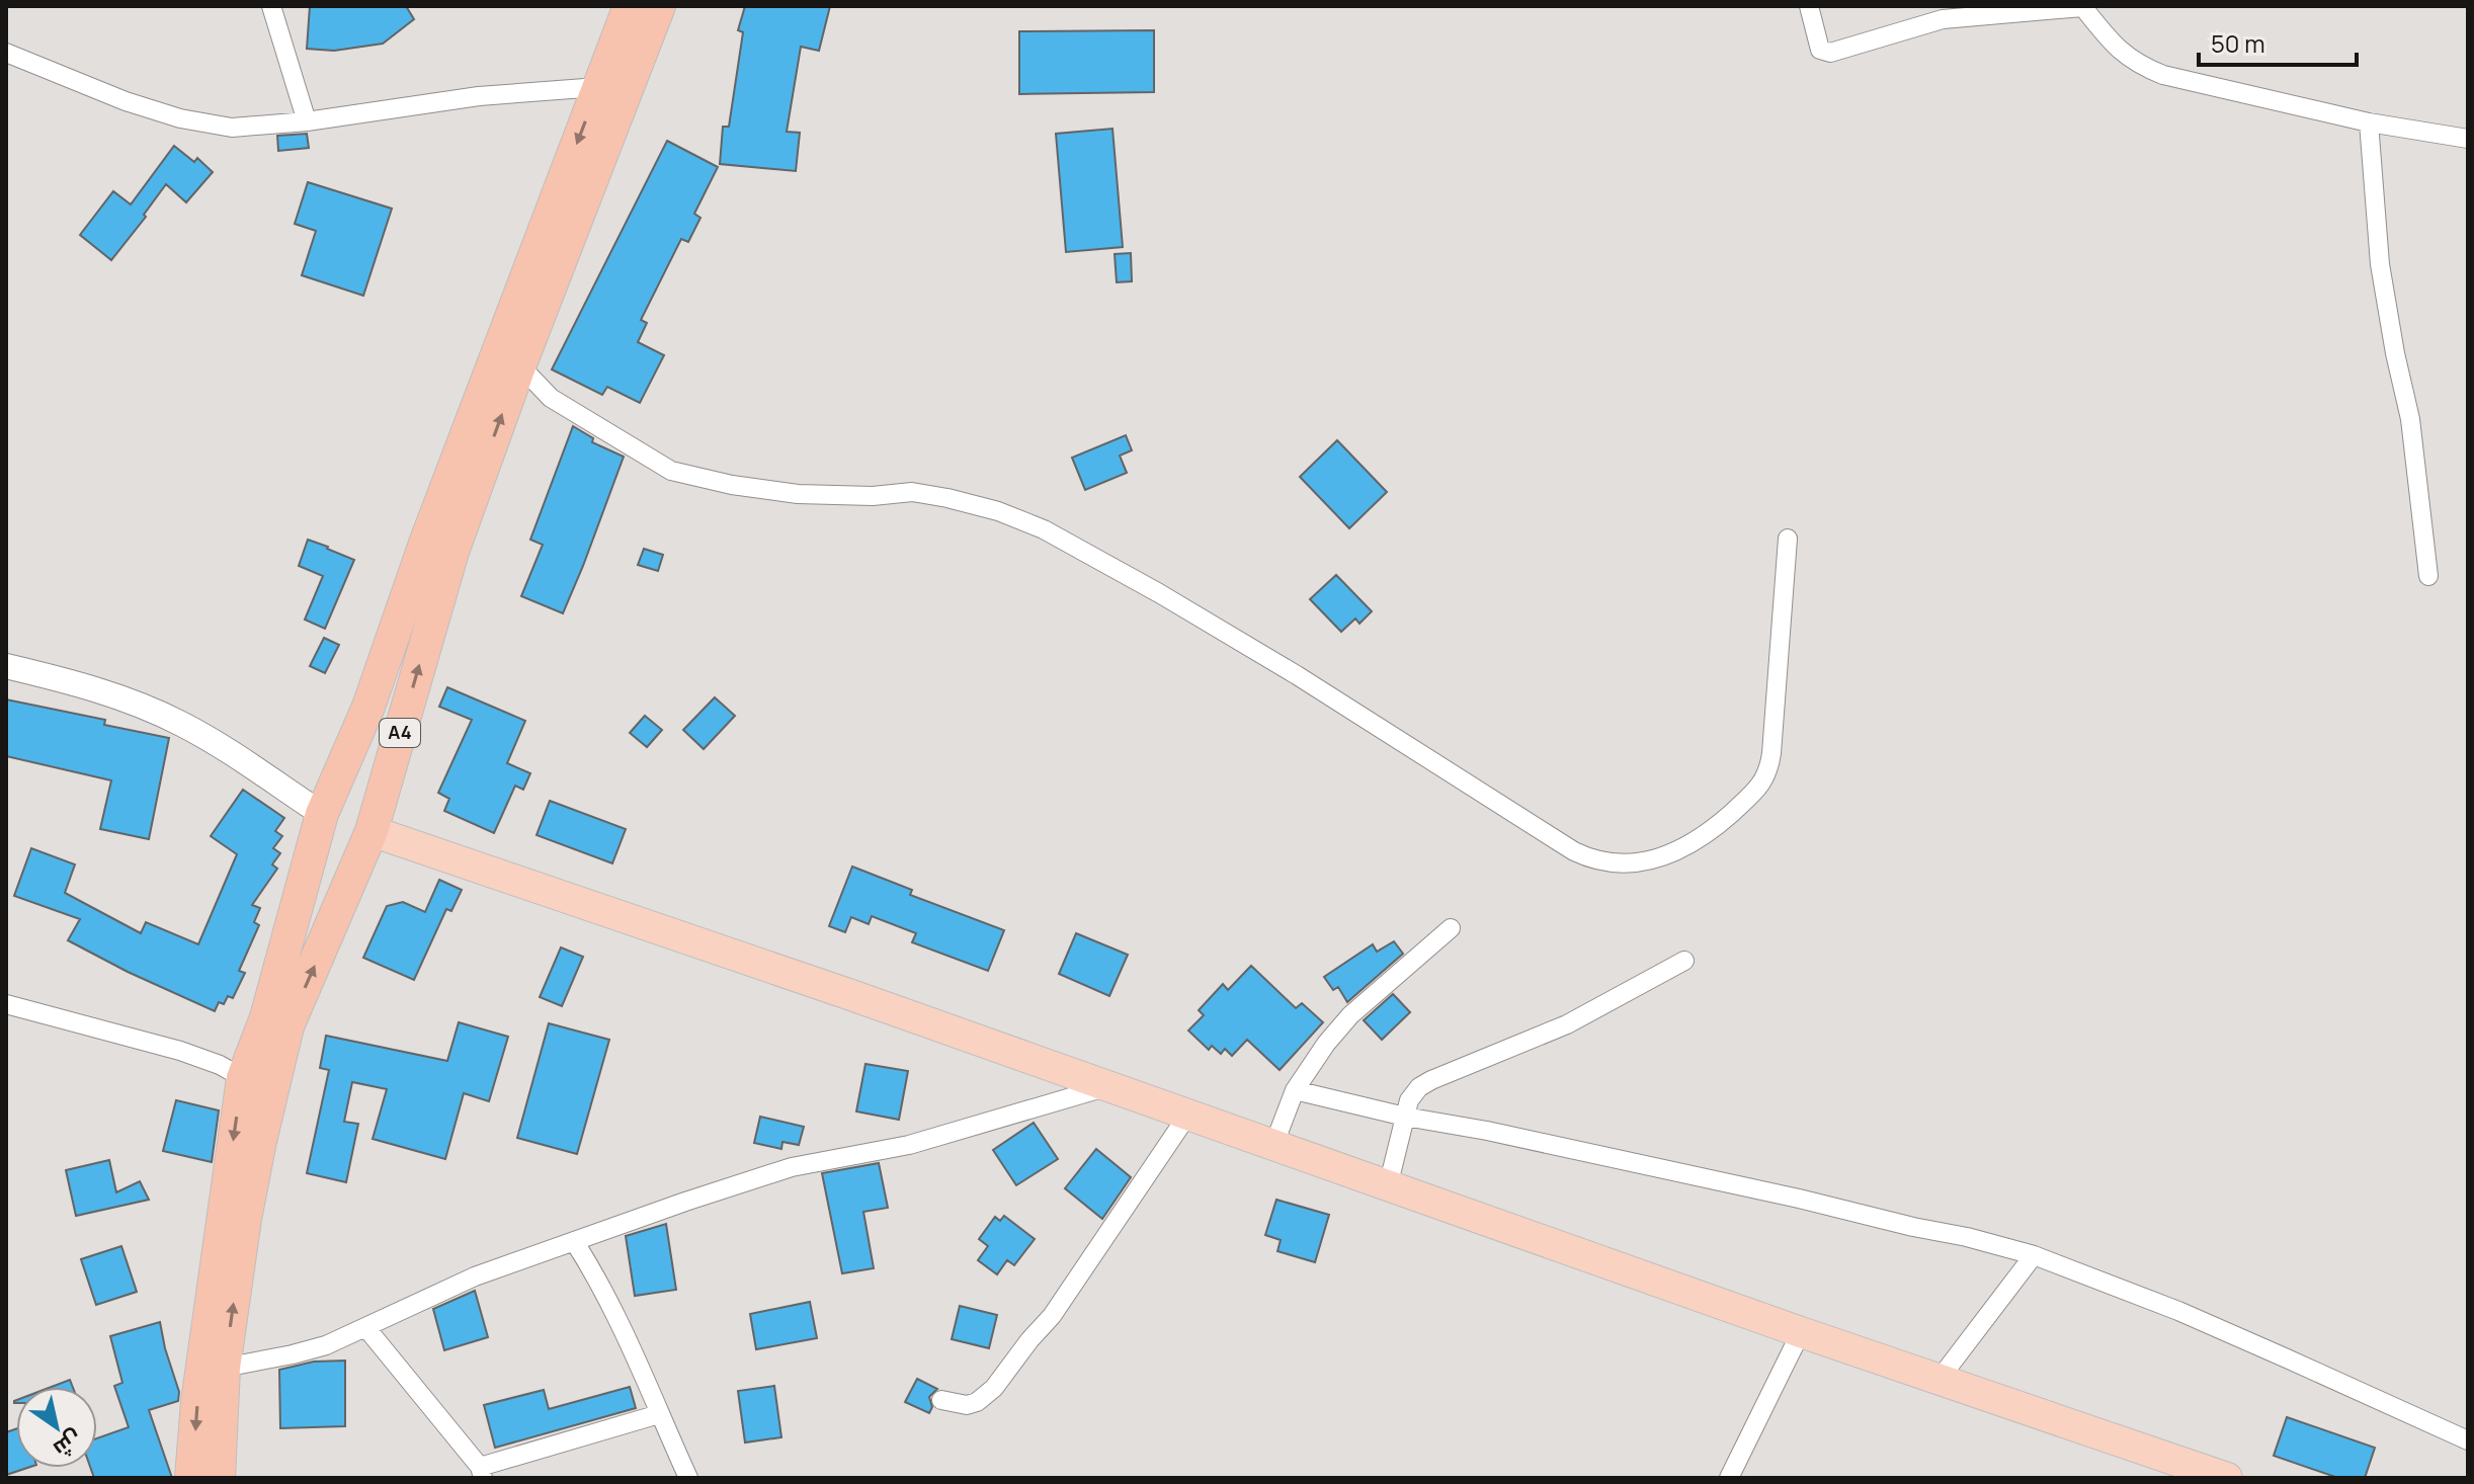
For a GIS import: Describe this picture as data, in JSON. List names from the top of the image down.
{
  "streets": {
    "highway": ["A4"]
  },
  "scale_bar": "50 m",
  "north": "bottom right"
}
